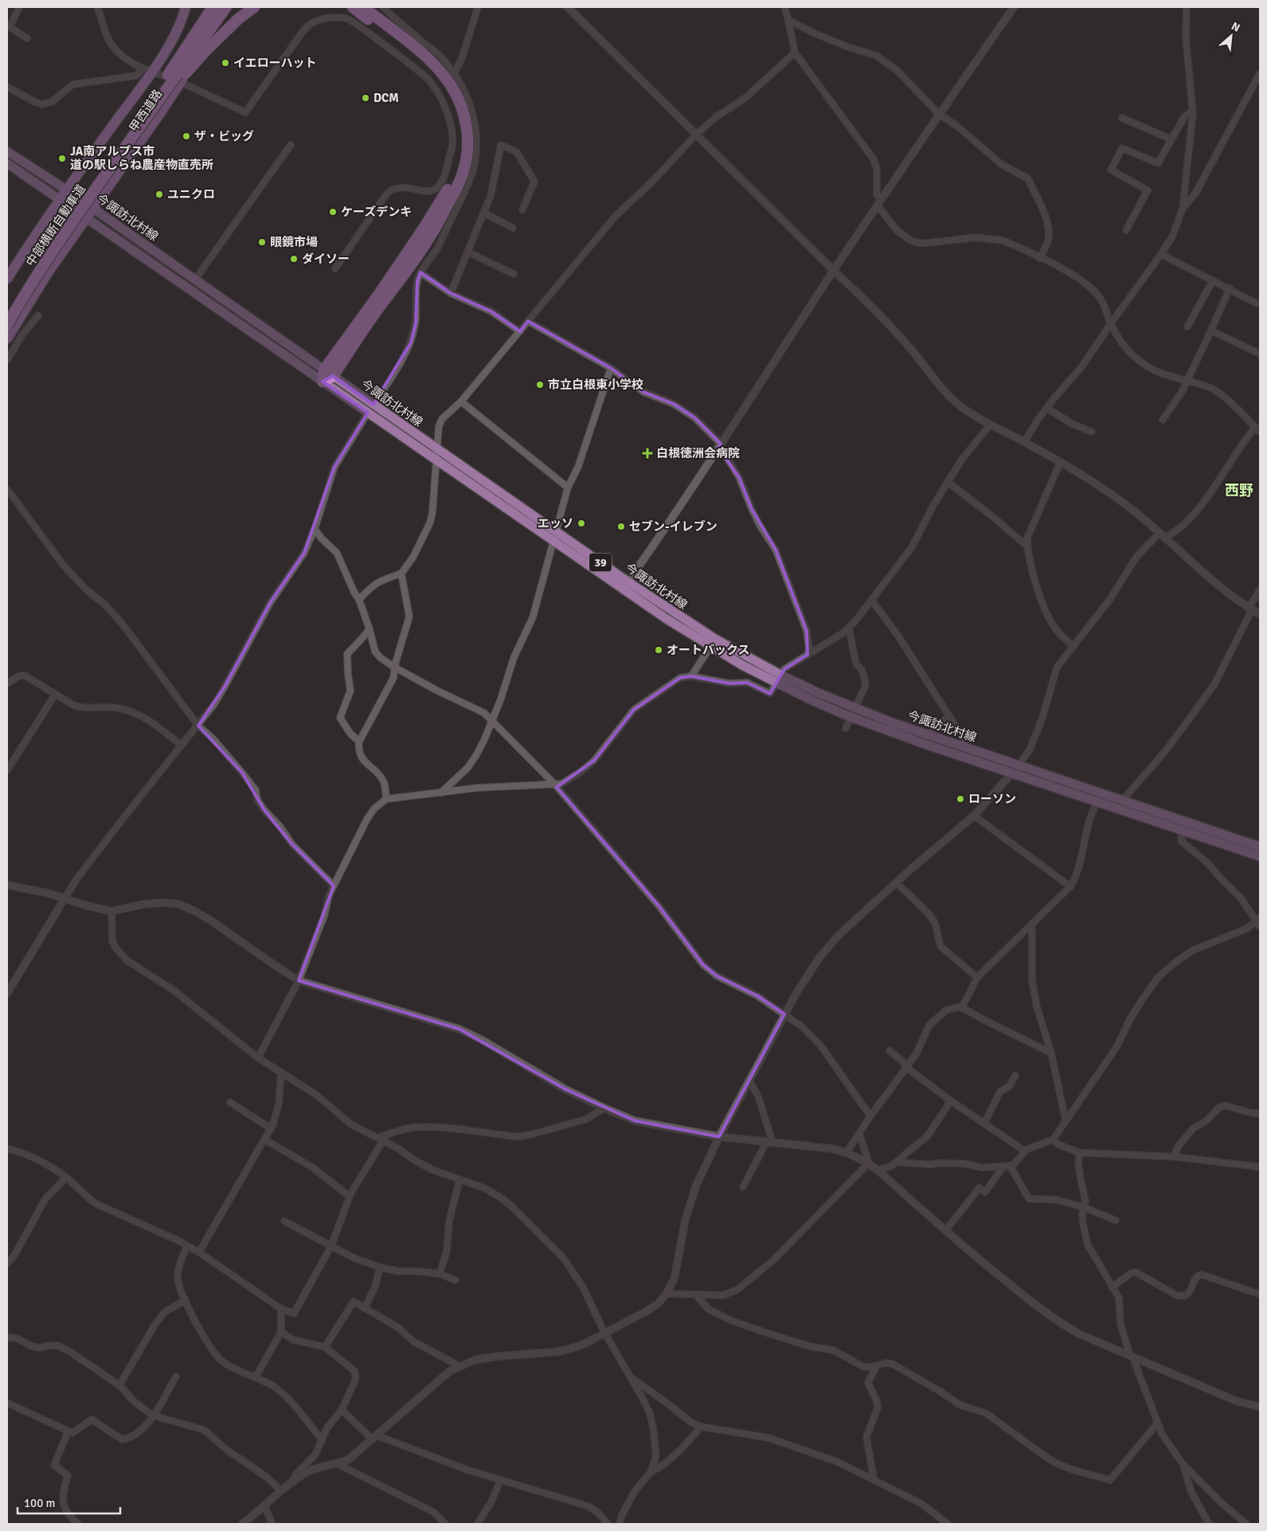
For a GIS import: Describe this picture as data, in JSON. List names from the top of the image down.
{
  "streets": {
    "highway": ["甲西道路", "中部横断自動車道"],
    "main road": ["今諏訪北村線", "39"]
  },
  "crossings": [
    ["甲西道路", "今諏訪北村線"]
  ],
  "districts": ["西野"],
  "places": {
    "other": [
      "イエローハット",
      "DCM",
      "ザ・ビッグ",
      "JA南アルプス市 道の駅しらね農産物直売所",
      "ユニクロ",
      "ケーズデンキ",
      "眼鏡市場",
      "ダイソー",
      "市立白根東小学校",
      "エッソ",
      "セブン-イレブン",
      "オートバックス",
      "ローソン"
    ],
    "health": ["白根徳洲会病院"]
  },
  "scale_bar": "100 m",
  "north": "top right"
}
